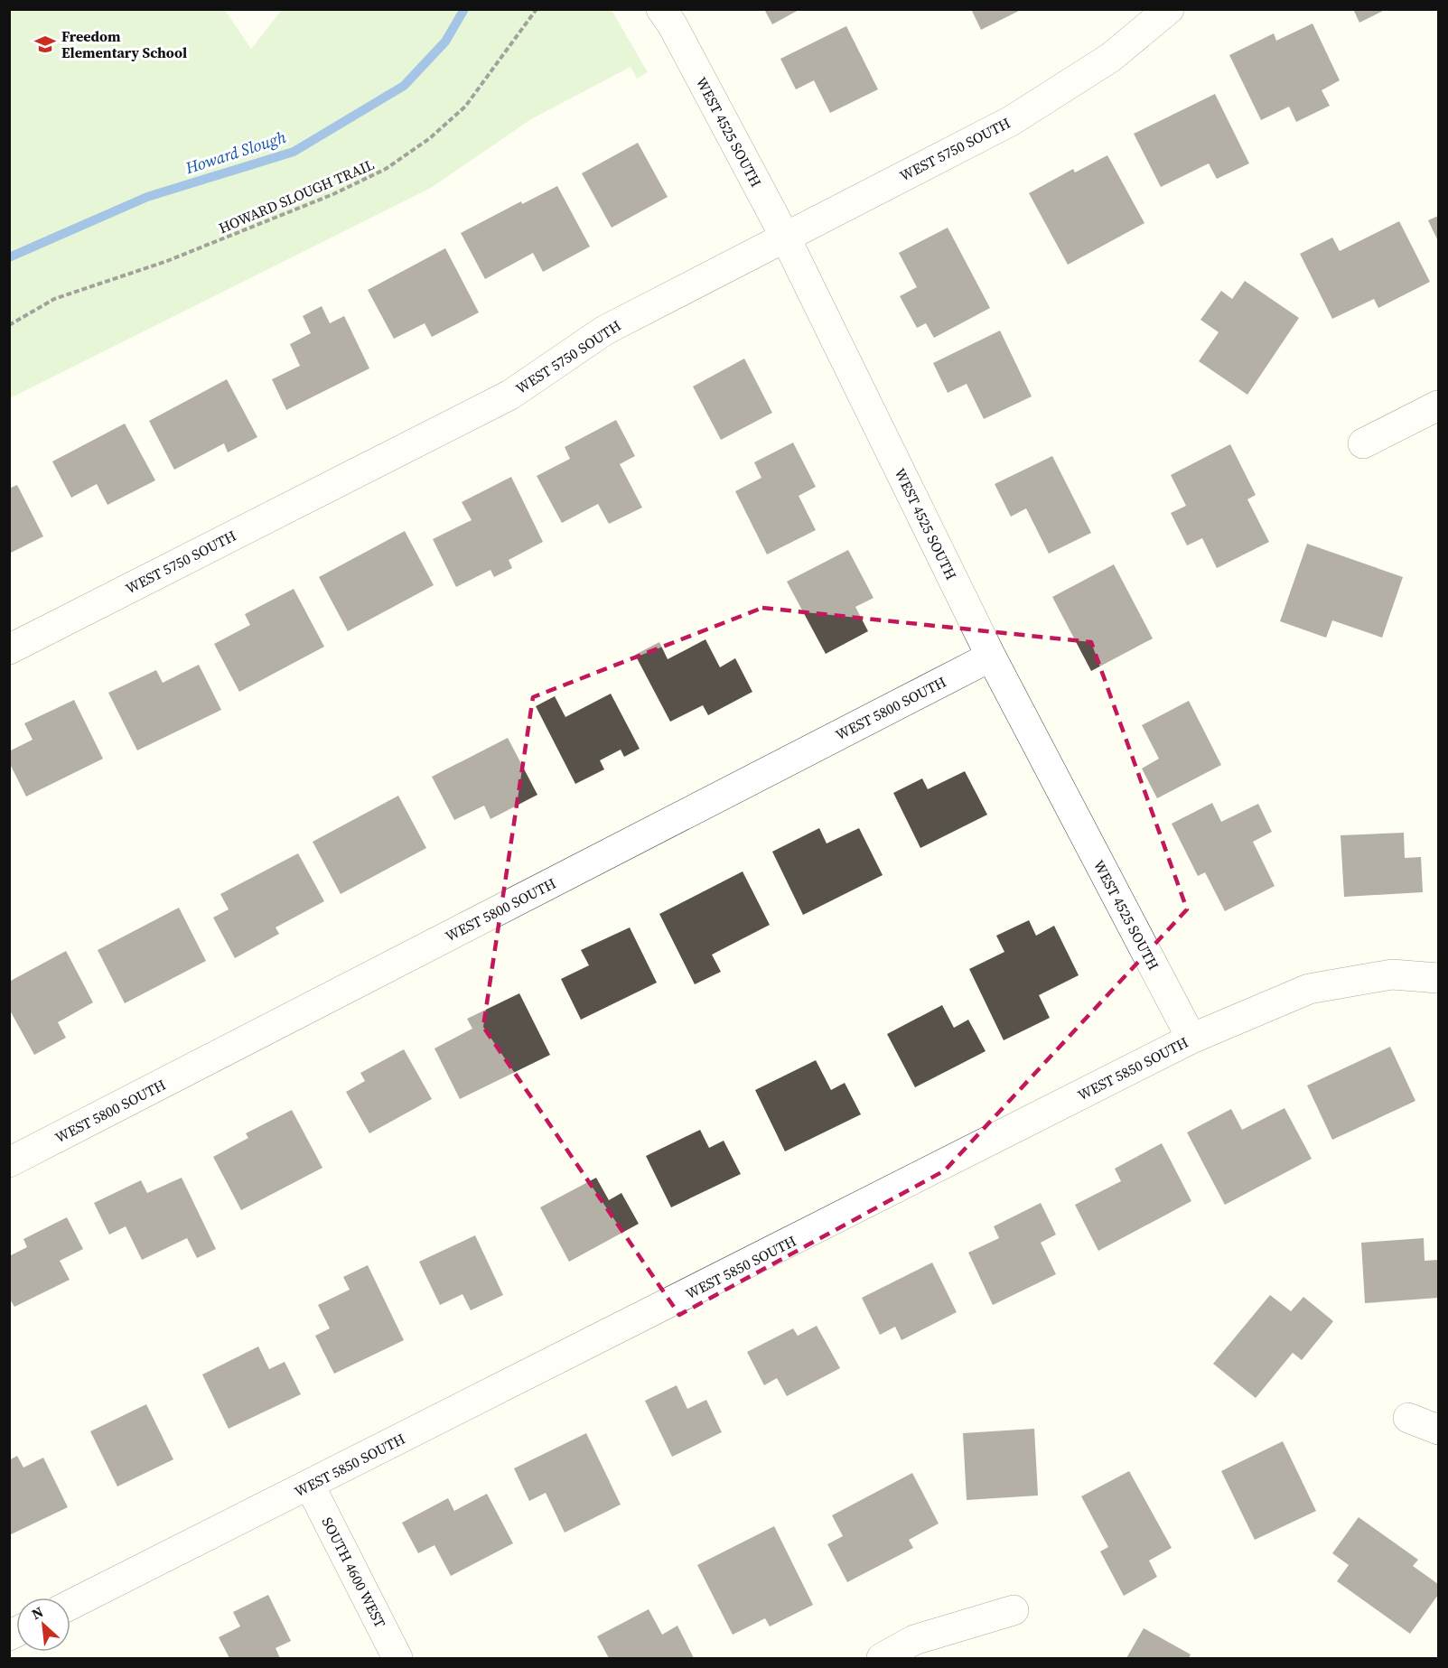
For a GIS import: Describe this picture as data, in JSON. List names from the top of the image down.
{
  "streets": {
    "street": [
      "WEST 4525 SOUTH",
      "WEST 5750 SOUTH",
      "WEST 5800 SOUTH",
      "WEST 5850 SOUTH",
      "SOUTH 4600 WEST"
    ],
    "path": ["HOWARD SLOUGH TRAIL"]
  },
  "crossings": [
    ["WEST 4525 SOUTH", "WEST 5750 SOUTH"],
    ["WEST 4525 SOUTH", "WEST 5800 SOUTH"],
    ["WEST 4525 SOUTH", "WEST 5850 SOUTH"],
    ["WEST 5850 SOUTH", "SOUTH 4600 WEST"]
  ],
  "water": ["Howard Slough"],
  "places": {
    "school or university": ["Freedom Elementary School"]
  },
  "north": "top left"
}
